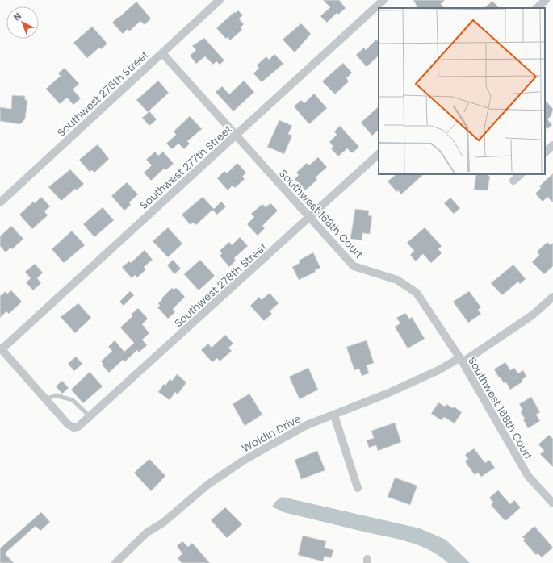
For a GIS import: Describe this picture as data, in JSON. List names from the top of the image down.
{
  "streets": {
    "street": [
      "Southwest 276th Street",
      "Southwest 277th Street",
      "Southwest 168th Court",
      "Southwest 278th Street",
      "Waldin Drive"
    ]
  },
  "crossings": [
    ["Southwest 276th Street", "Southwest 168th Court"],
    ["Southwest 277th Street", "Southwest 168th Court"],
    ["Southwest 168th Court", "Southwest 278th Street"],
    ["Southwest 168th Court", "Waldin Drive"]
  ],
  "north": "top left"
}
